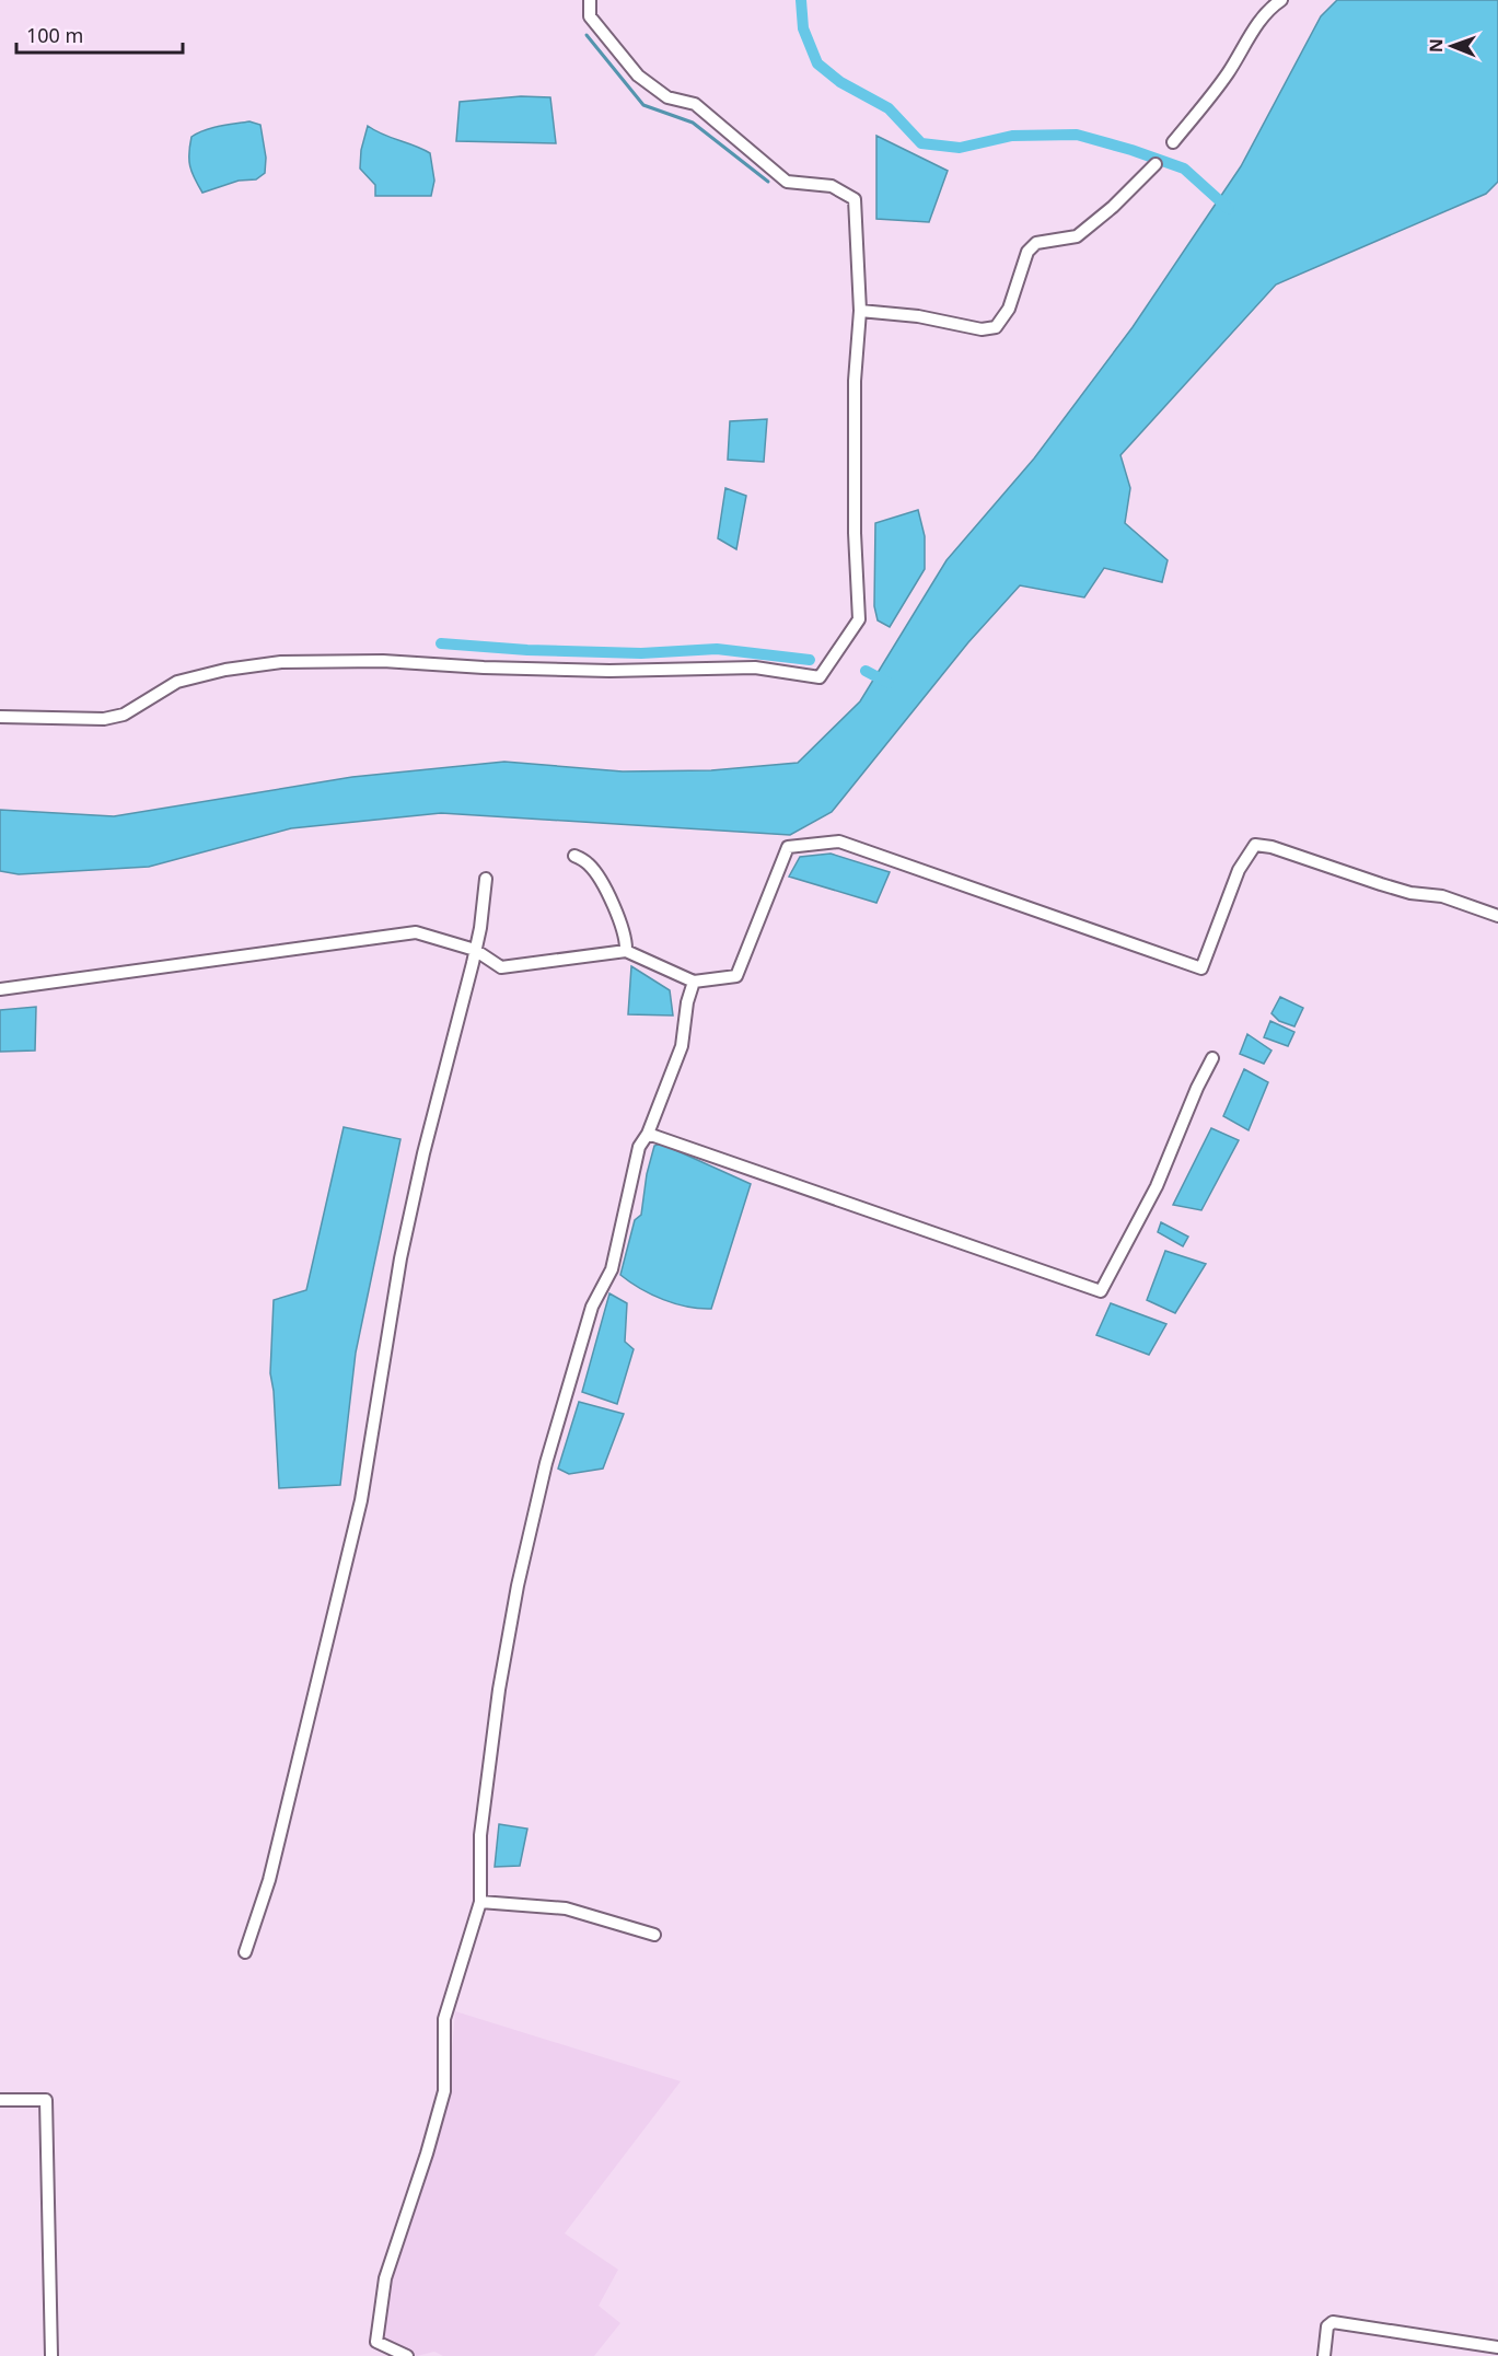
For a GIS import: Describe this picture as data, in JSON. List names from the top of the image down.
{
  "scale_bar": "100 m",
  "north": "left"
}
